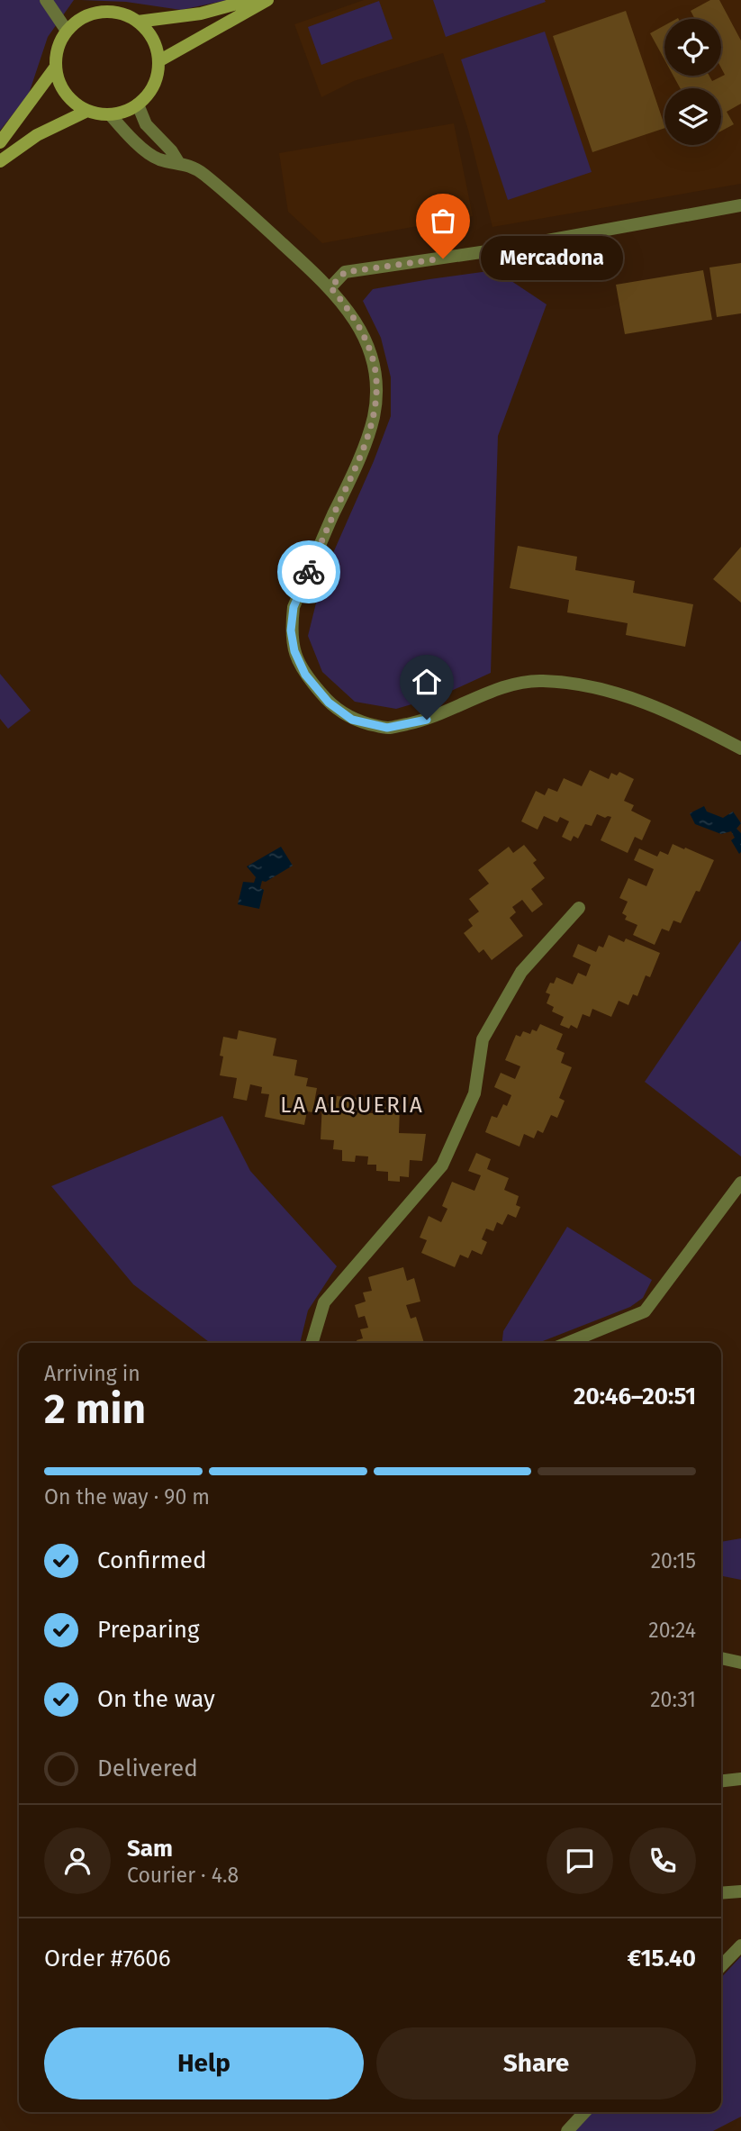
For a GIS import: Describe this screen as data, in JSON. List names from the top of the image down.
{
  "districts": ["LA ALQUERIA"],
  "places": ["Mercadona"],
  "page": {
    "bubble": "Mercadona",
    "heading": ["2 min", "Arriving in", "20:46–20:51"],
    "panel": [
      "Sam",
      "Courier · 4.8",
      "Order #7606",
      "€15.40"
    ],
    "bar": "On the way · 90 m",
    "list": [
      ["Confirmed", "20:15"],
      ["Preparing", "20:24"],
      ["On the way", "20:31"],
      "Delivered"
    ],
    "buttons": ["Help", "Share"]
  }
}
